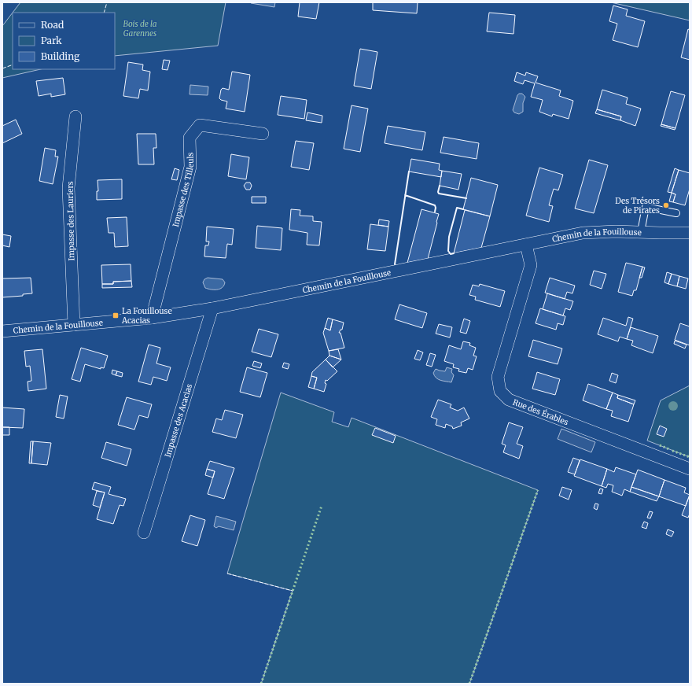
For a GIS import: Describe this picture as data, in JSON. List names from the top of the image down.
{
  "streets": {
    "street": [
      "Impasse des Tilleuls",
      "Impasse des Lauriers",
      "Chemin de la Fouillouse",
      "Rue des Érables",
      "Impasse des Acacias"
    ]
  },
  "crossings": [
    ["Impasse des Tilleuls", "Chemin de la Fouillouse"],
    ["Impasse des Lauriers", "Chemin de la Fouillouse"],
    ["Chemin de la Fouillouse", "Rue des Érables"],
    ["Chemin de la Fouillouse", "Impasse des Acacias"]
  ],
  "parks": ["Bois de la Garennes"],
  "places": {
    "other": ["Des Trésors de Pirates"],
    "transit": ["La Fouillouse Acacias"]
  },
  "legend": ["Road", "Park", "Building"]
}
